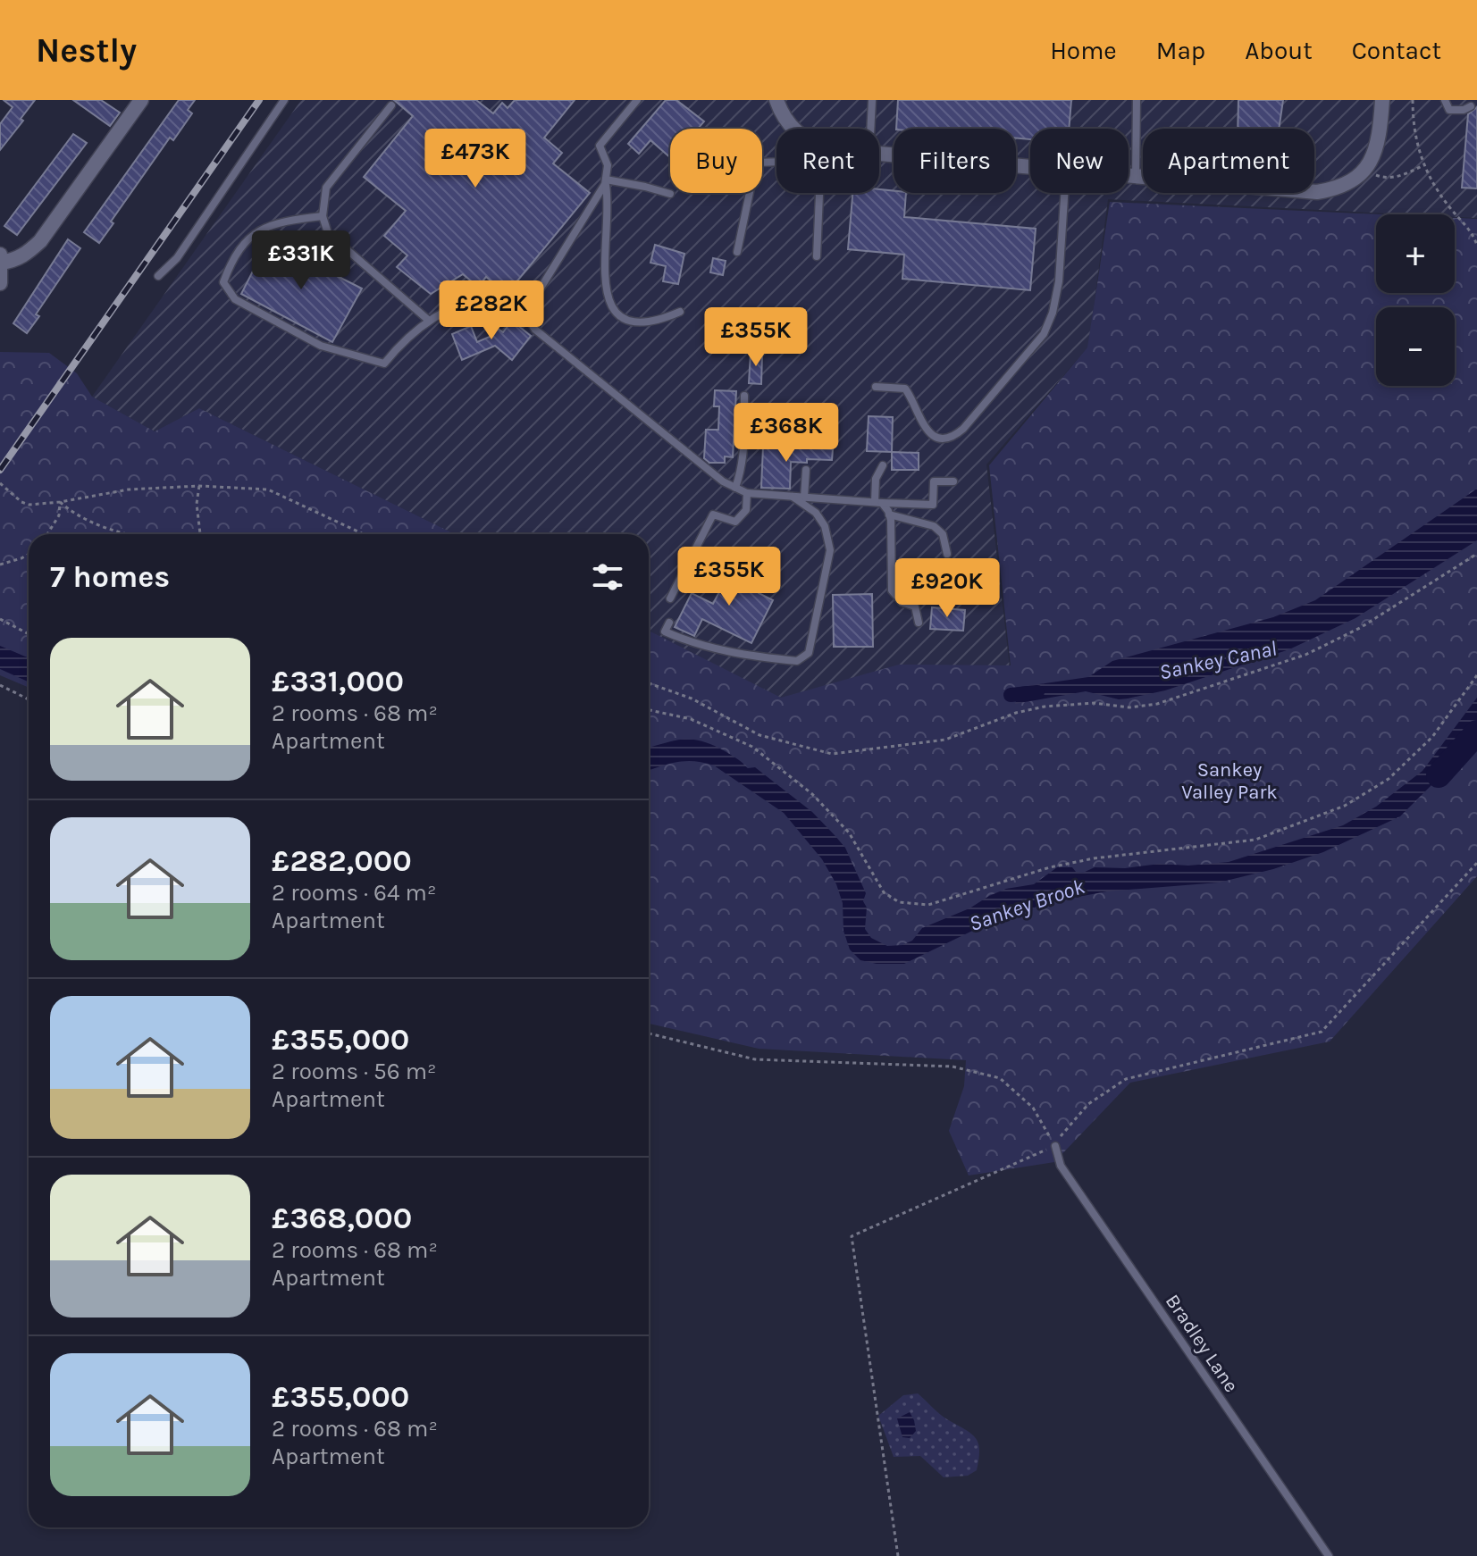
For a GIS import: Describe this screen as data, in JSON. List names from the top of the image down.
{
  "streets": {
    "lane": ["Bradley Lane"]
  },
  "water": ["Sankey Canal", "Sankey Brook"],
  "parks": ["Sankey Valley Park"],
  "page": {
    "header": "Nestly",
    "nav": [
      "Home",
      "Map",
      "About",
      "Contact"
    ],
    "price": [
      "£473K",
      "£331K",
      "£282K",
      "£355K",
      "£368K",
      "£355K",
      "£920K"
    ],
    "chip": [
      "Buy",
      "Rent",
      "Filters",
      "New",
      "Apartment"
    ],
    "map_buttons": ["+", "−"],
    "heading": "7 homes",
    "list": [
      {
        "name": "£331,000",
        "note": "2 rooms · 68 m² · Apartment"
      },
      {
        "name": "£282,000",
        "note": "2 rooms · 64 m² · Apartment"
      },
      {
        "name": "£355,000",
        "note": "2 rooms · 56 m² · Apartment"
      },
      {
        "name": "£368,000",
        "note": "2 rooms · 68 m² · Apartment"
      },
      {
        "name": "£355,000",
        "note": "2 rooms · 68 m² · Apartment"
      }
    ]
  }
}
